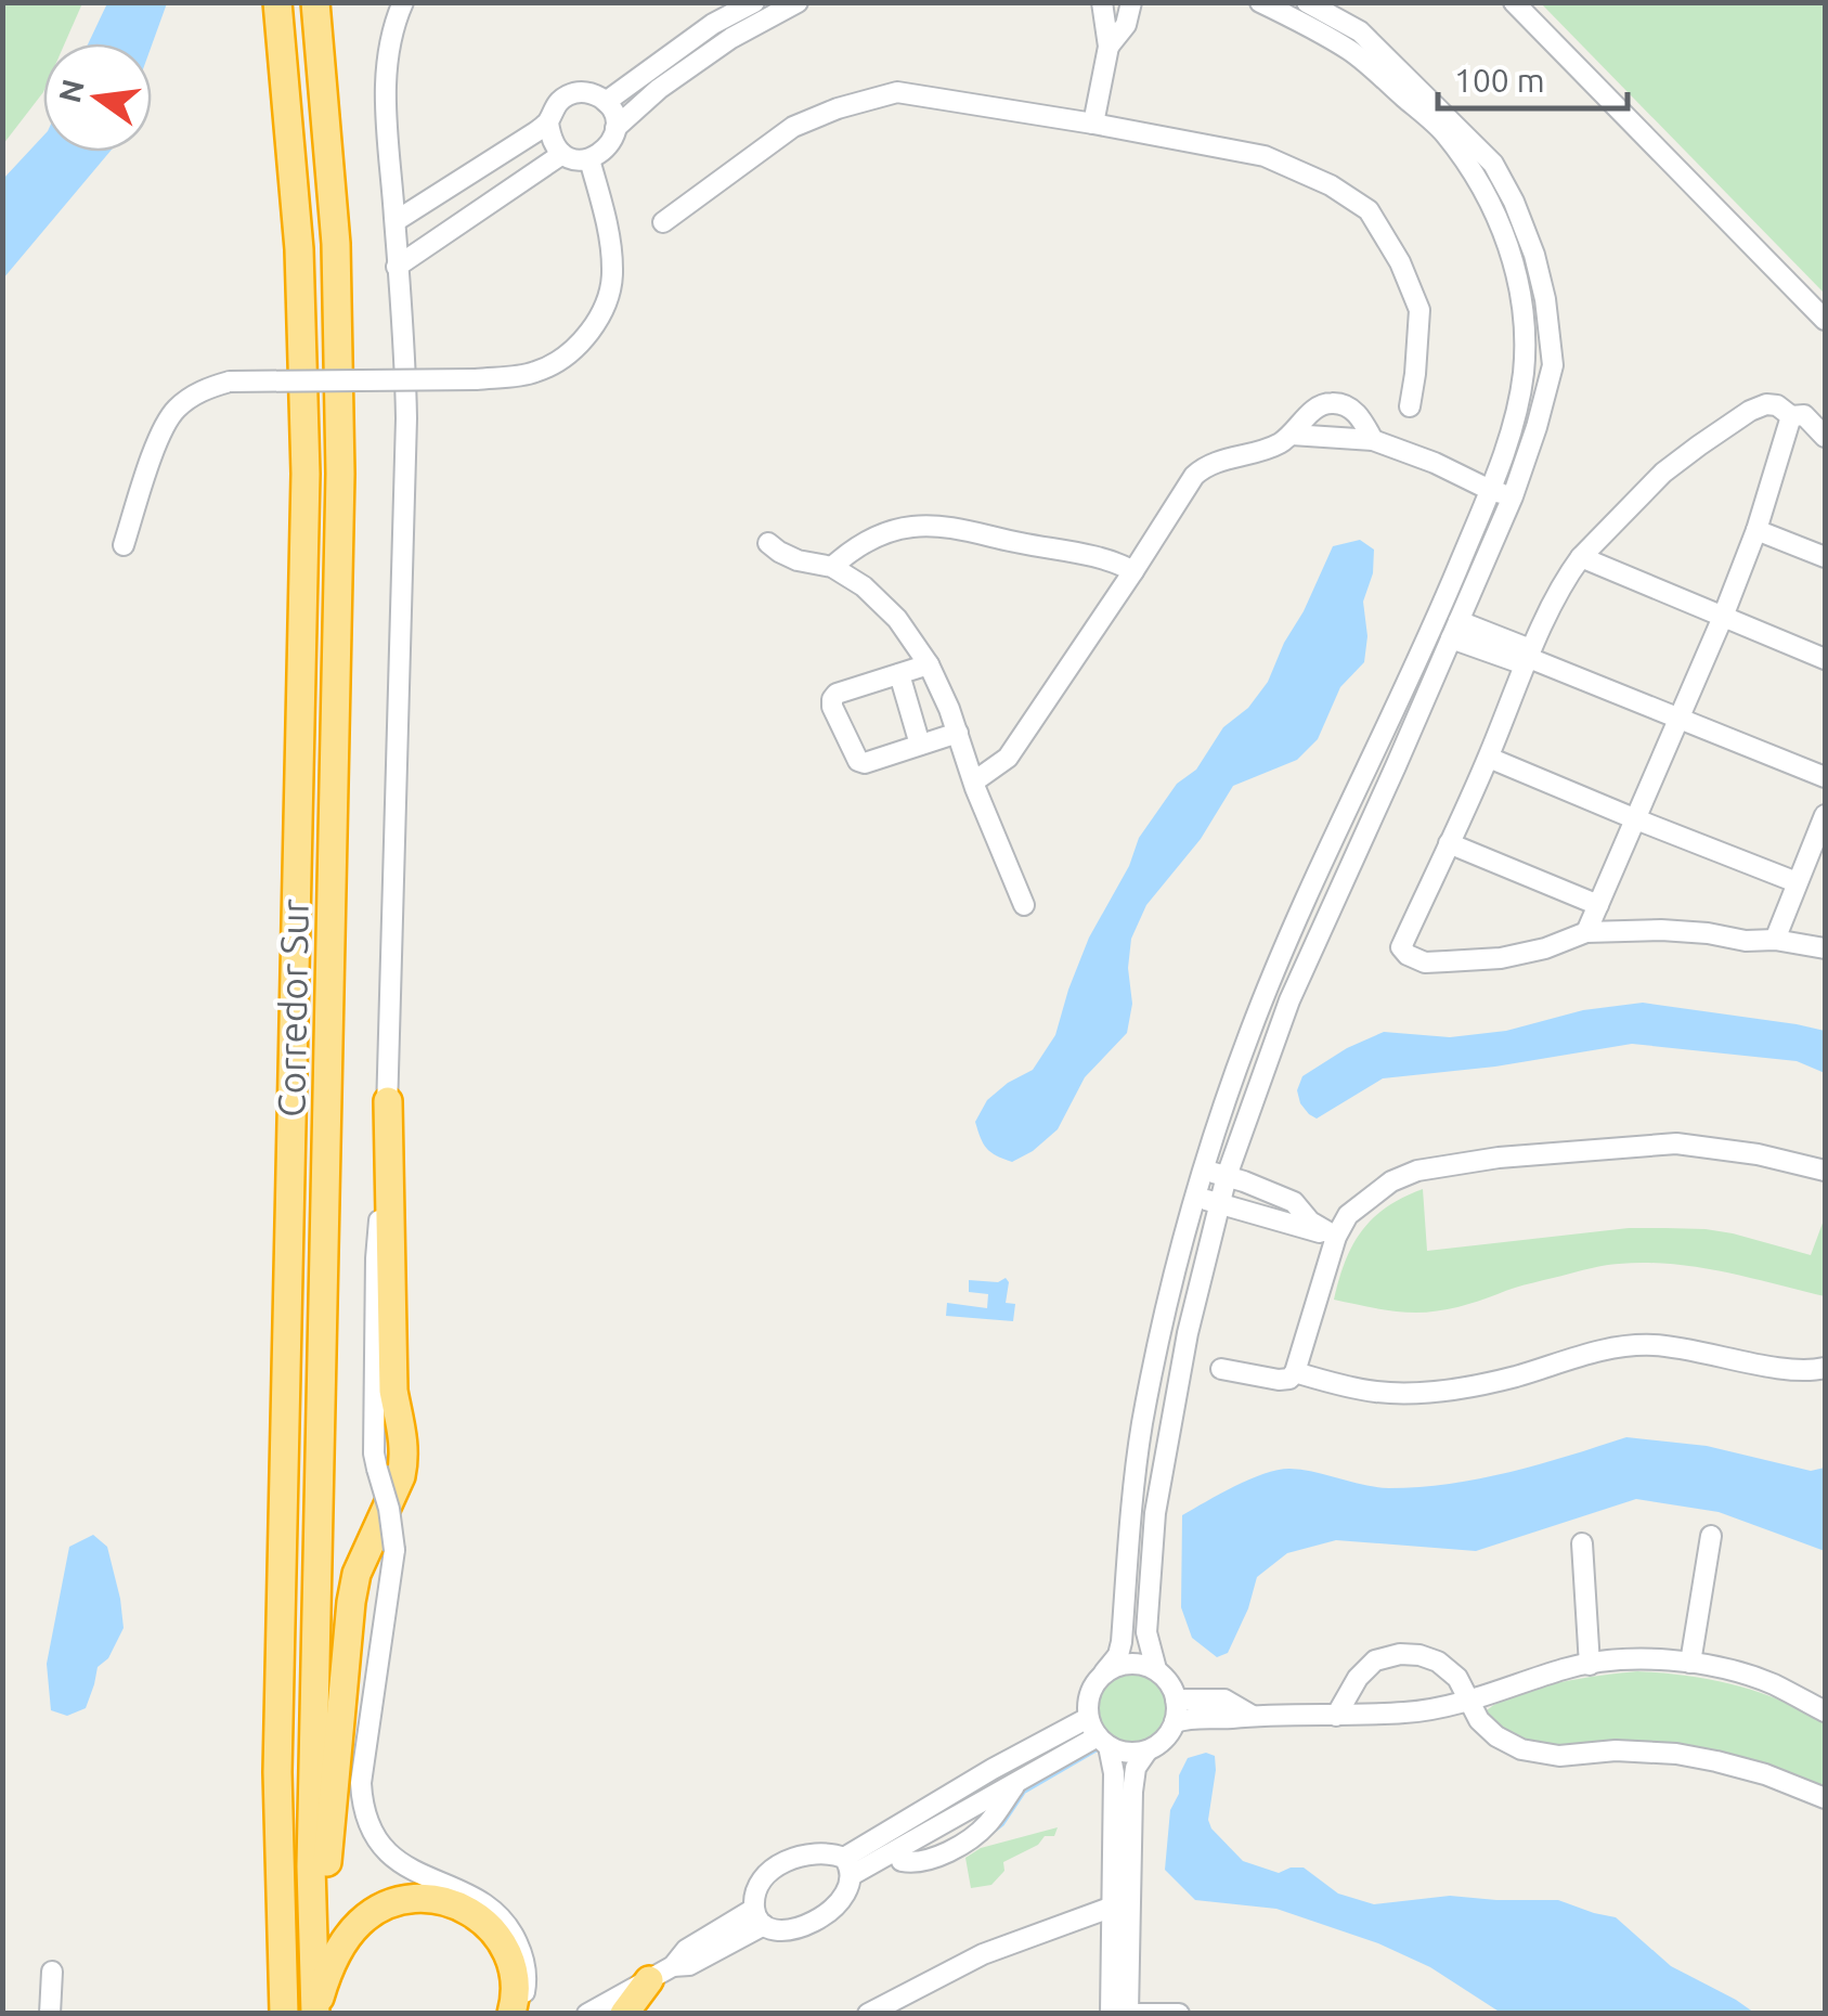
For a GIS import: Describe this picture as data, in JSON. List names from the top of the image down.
{
  "streets": {
    "highway": ["Corredor Sur"]
  },
  "scale_bar": "100 m",
  "north": "left"
}
